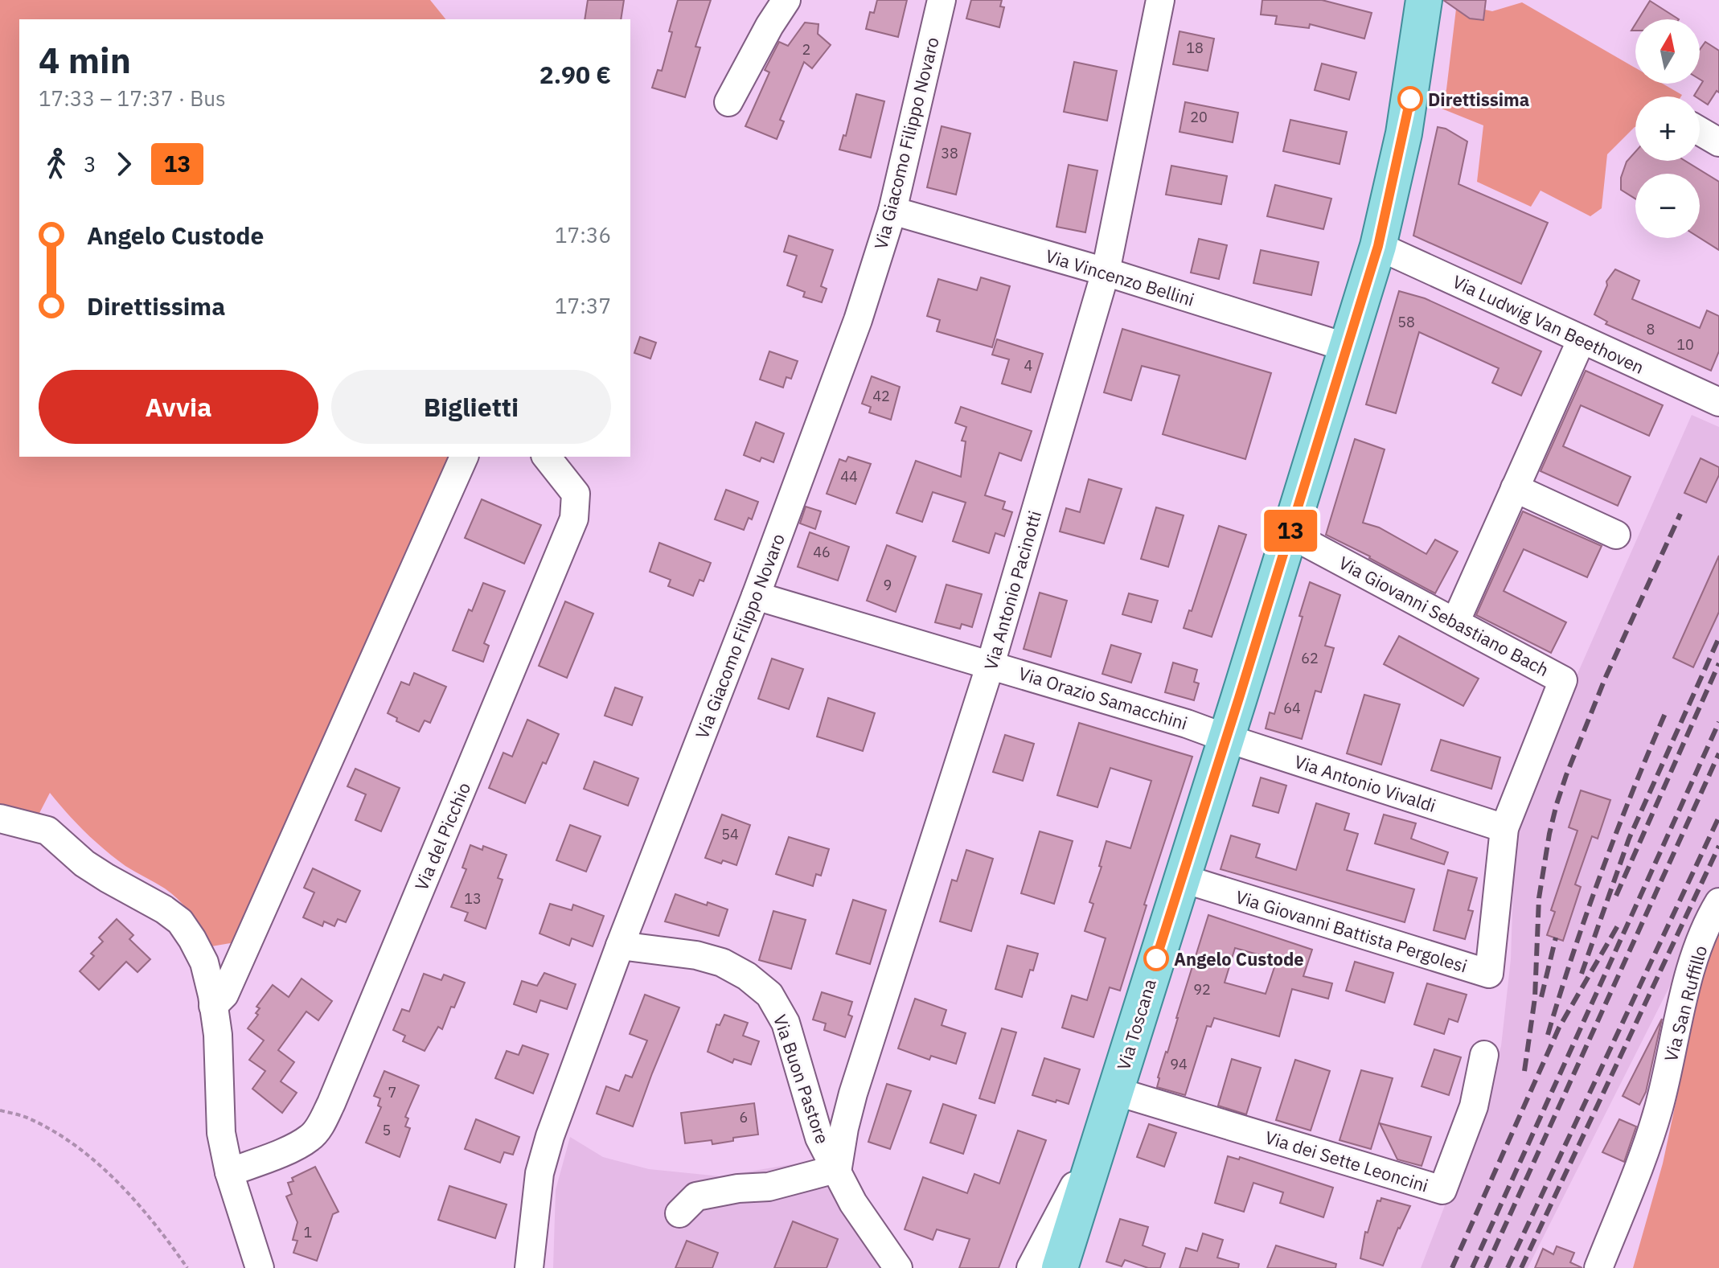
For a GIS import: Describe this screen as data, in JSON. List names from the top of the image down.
{
  "streets": {
    "main road": ["Via Toscana"],
    "street": [
      "Via Giacomo Filippo Novaro",
      "Via Vincenzo Bellini",
      "Via Ludwig Van Beethoven",
      "Via Antonio Pacinotti",
      "Via Giovanni Sebastiano Bach",
      "Via Orazio Samacchini",
      "Via Antonio Vivaldi",
      "Via del Picchio",
      "Via Giovanni Battista Pergolesi",
      "Via San Ruffillo",
      "Via Buon Pastore",
      "Via dei Sette Leoncini"
    ]
  },
  "crossings": [
    ["Via Giacomo Filippo Novaro", "Via Vincenzo Bellini"],
    ["Via Giacomo Filippo Novaro", "Via Orazio Samacchini"],
    ["Via Giacomo Filippo Novaro", "Via Buon Pastore"],
    ["Via Vincenzo Bellini", "Via Antonio Pacinotti"],
    ["Via Vincenzo Bellini", "Via Toscana"],
    ["Via Ludwig Van Beethoven", "Via Toscana"],
    ["Via Antonio Pacinotti", "Via Orazio Samacchini"],
    ["Via Antonio Pacinotti", "Via Buon Pastore"],
    ["Via Giovanni Sebastiano Bach", "Via Giovanni Battista Pergolesi"],
    ["Via Giovanni Sebastiano Bach", "Via Toscana"],
    ["Via Orazio Samacchini", "Via Antonio Vivaldi"],
    ["Via Orazio Samacchini", "Via Toscana"],
    ["Via Antonio Vivaldi", "Via Giovanni Battista Pergolesi"],
    ["Via Antonio Vivaldi", "Via Toscana"],
    ["Via Giovanni Battista Pergolesi", "Via Toscana"],
    ["Via Toscana", "Via dei Sette Leoncini"]
  ],
  "places": ["Direttissima", "Angelo Custode"],
  "lines": ["bus line 13"],
  "house_numbers": [
    "18",
    "2",
    "20",
    "38",
    "58",
    "8",
    "10",
    "4",
    "42",
    "44",
    "46",
    "9",
    "62",
    "64",
    "54",
    "13",
    "92",
    "94",
    "7",
    "6",
    "5",
    "1"
  ],
  "north": "top",
  "page": {
    "on_map": "13",
    "map_buttons": ["+", "−"],
    "heading": ["4 min", "17:33 – 17:37 · Bus", "2.90 €"],
    "legs": ["3", "13"],
    "list": [
      {
        "name": "Angelo Custode",
        "value": "17:36"
      },
      {
        "name": "Direttissima",
        "value": "17:37"
      }
    ],
    "buttons": ["Avvia", "Biglietti"]
  }
}
